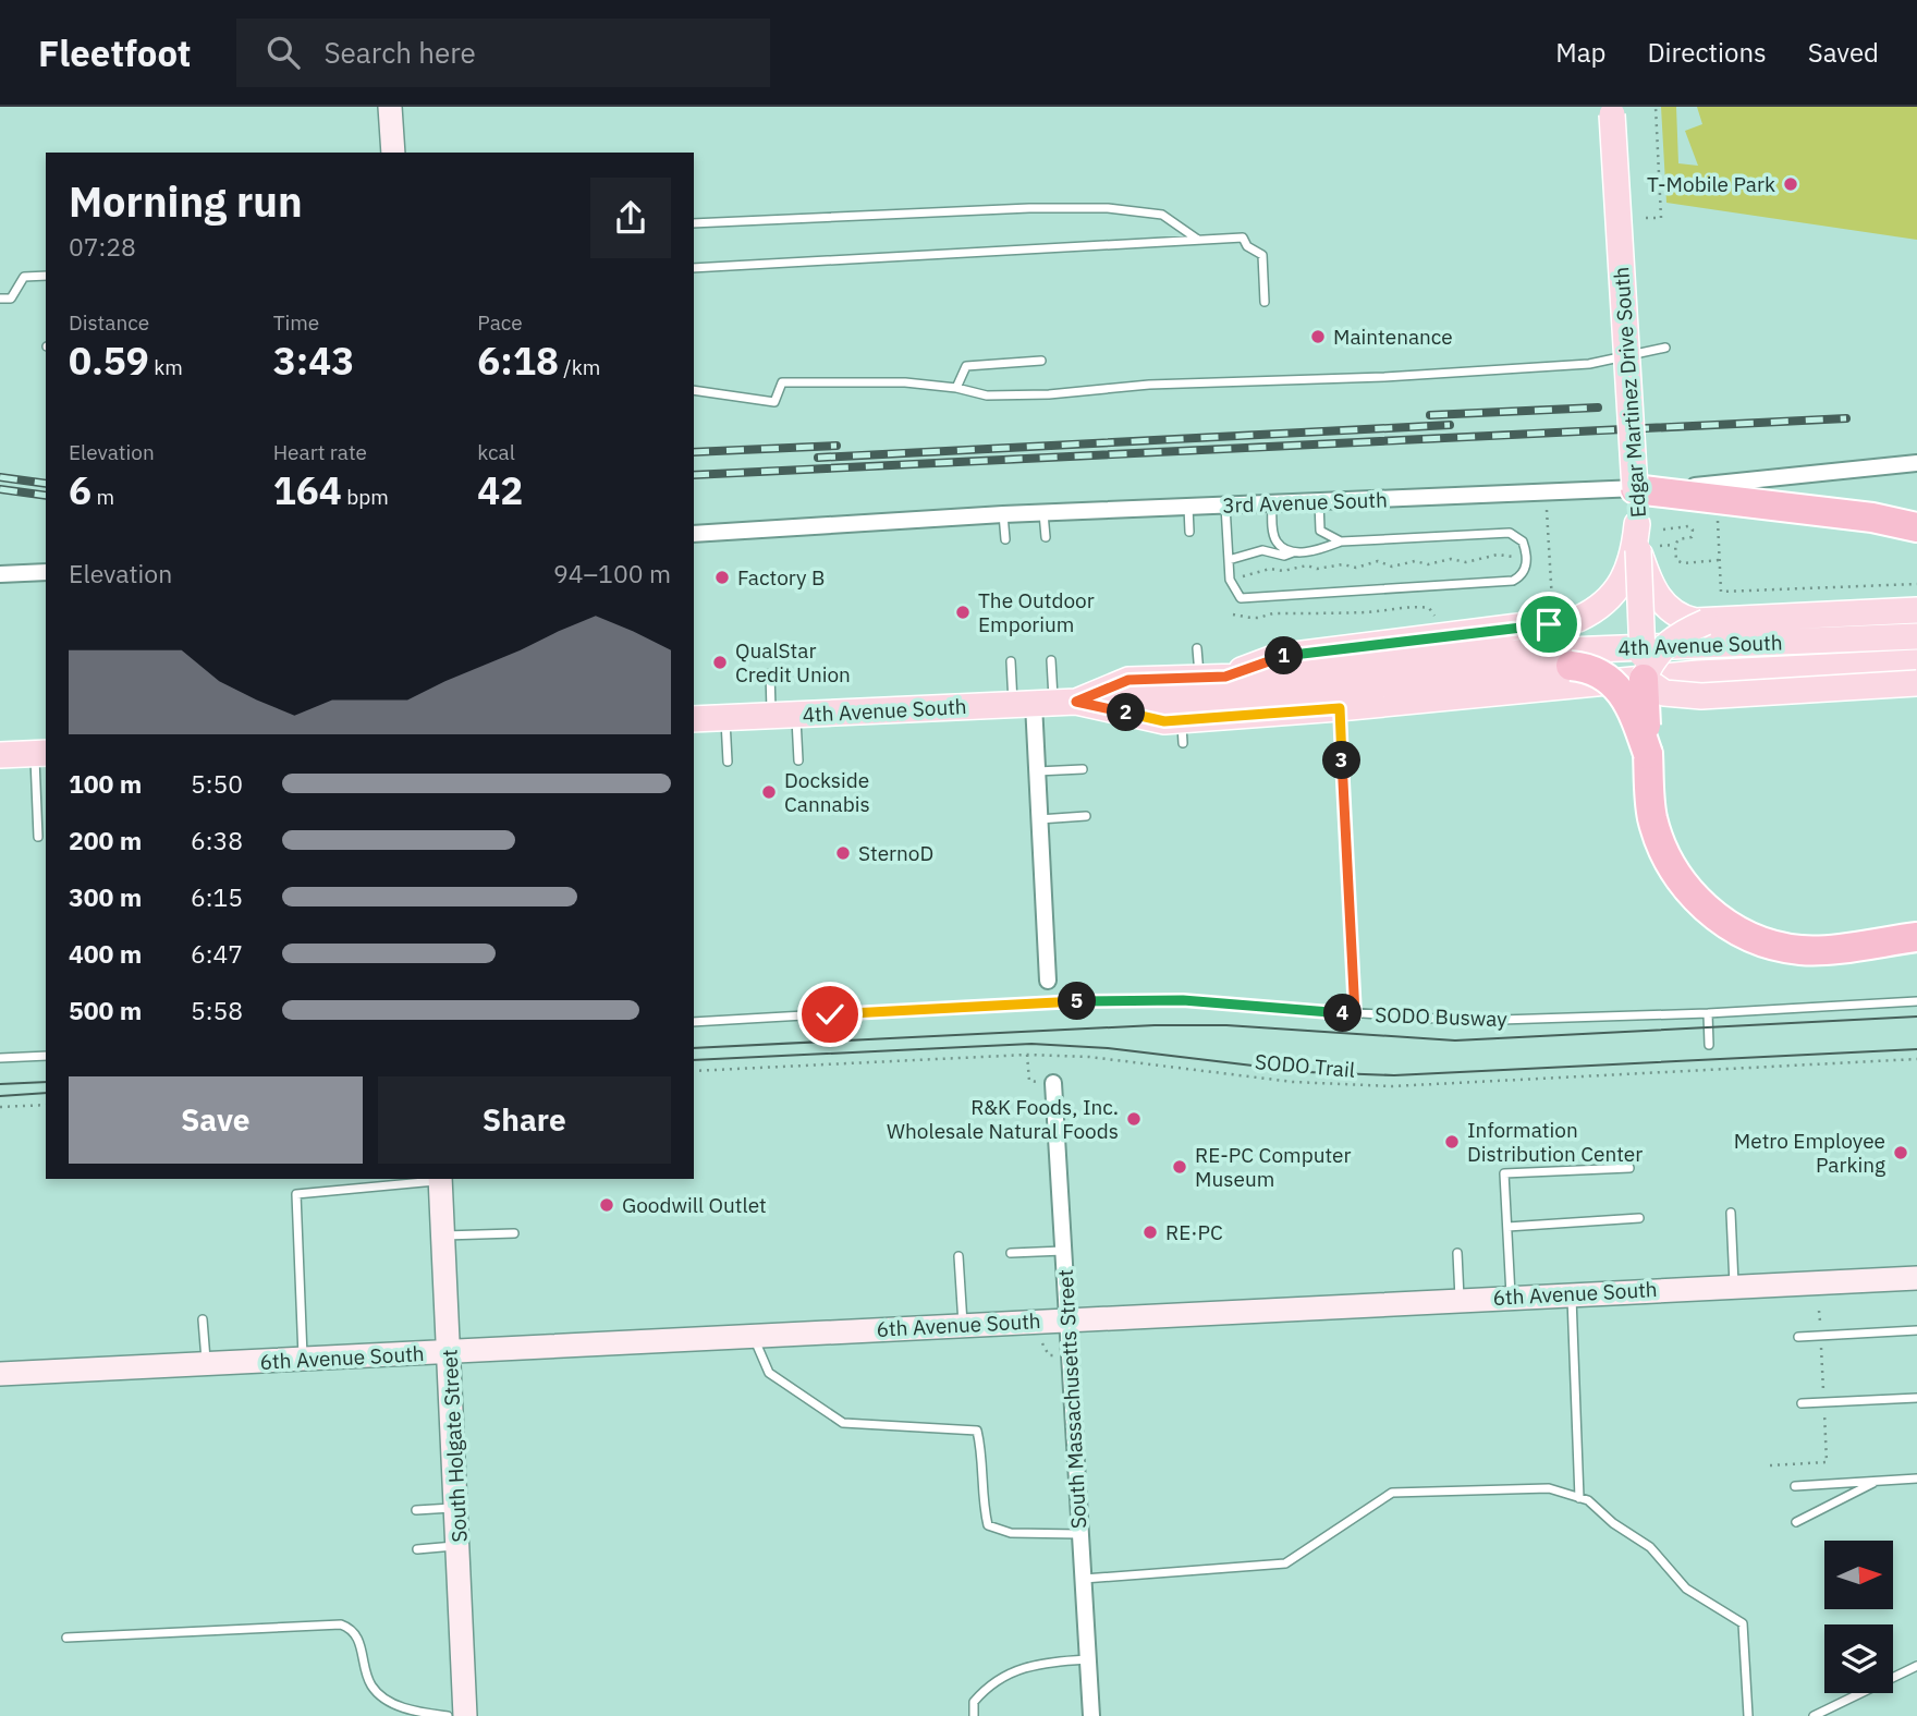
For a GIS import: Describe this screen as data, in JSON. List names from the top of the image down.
{
  "streets": {
    "main road": ["Edgar Martinez Drive South", "4th Avenue South"],
    "street": [
      "3rd Avenue South",
      "6th Avenue South",
      "South Massachusetts Street",
      "South Holgate Street"
    ],
    "lane": ["SODO Busway"],
    "path": ["SODO Trail"]
  },
  "crossings": [
    ["6th Avenue South", "South Massachusetts Street"],
    ["6th Avenue South", "South Holgate Street"]
  ],
  "places": [
    "T-Mobile Park",
    "Maintenance",
    "Factory B",
    "The Outdoor Emporium",
    "QualStar Credit Union",
    "Dockside Cannabis",
    "SternoD",
    "R&K Foods, Inc. Wholesale Natural Foods",
    "Information Distribution Center",
    "Metro Employee Parking",
    "RE-PC Computer Museum",
    "Goodwill Outlet",
    "RE∙PC"
  ],
  "north": "right",
  "page": {
    "header": "Fleetfoot",
    "search": "Search here",
    "nav": ["Map", "Directions", "Saved"],
    "heading": ["Morning run", "07:28"],
    "stats": [
      ["Distance", "0.59 km"],
      ["Time", "3:43"],
      ["Pace", "6:18 /km"],
      ["Elevation", "6 m"],
      ["Heart rate", "164 bpm"],
      ["kcal", "42"]
    ],
    "chart": ["Elevation", "94–100 m"],
    "pins": [
      "1",
      "2",
      "3",
      "5",
      "4"
    ],
    "list": [
      {
        "name": "100 m",
        "note": "5:50"
      },
      {
        "name": "200 m",
        "note": "6:38"
      },
      {
        "name": "300 m",
        "note": "6:15"
      },
      {
        "name": "400 m",
        "note": "6:47"
      },
      {
        "name": "500 m",
        "note": "5:58"
      }
    ],
    "buttons": ["Save", "Share"]
  }
}
